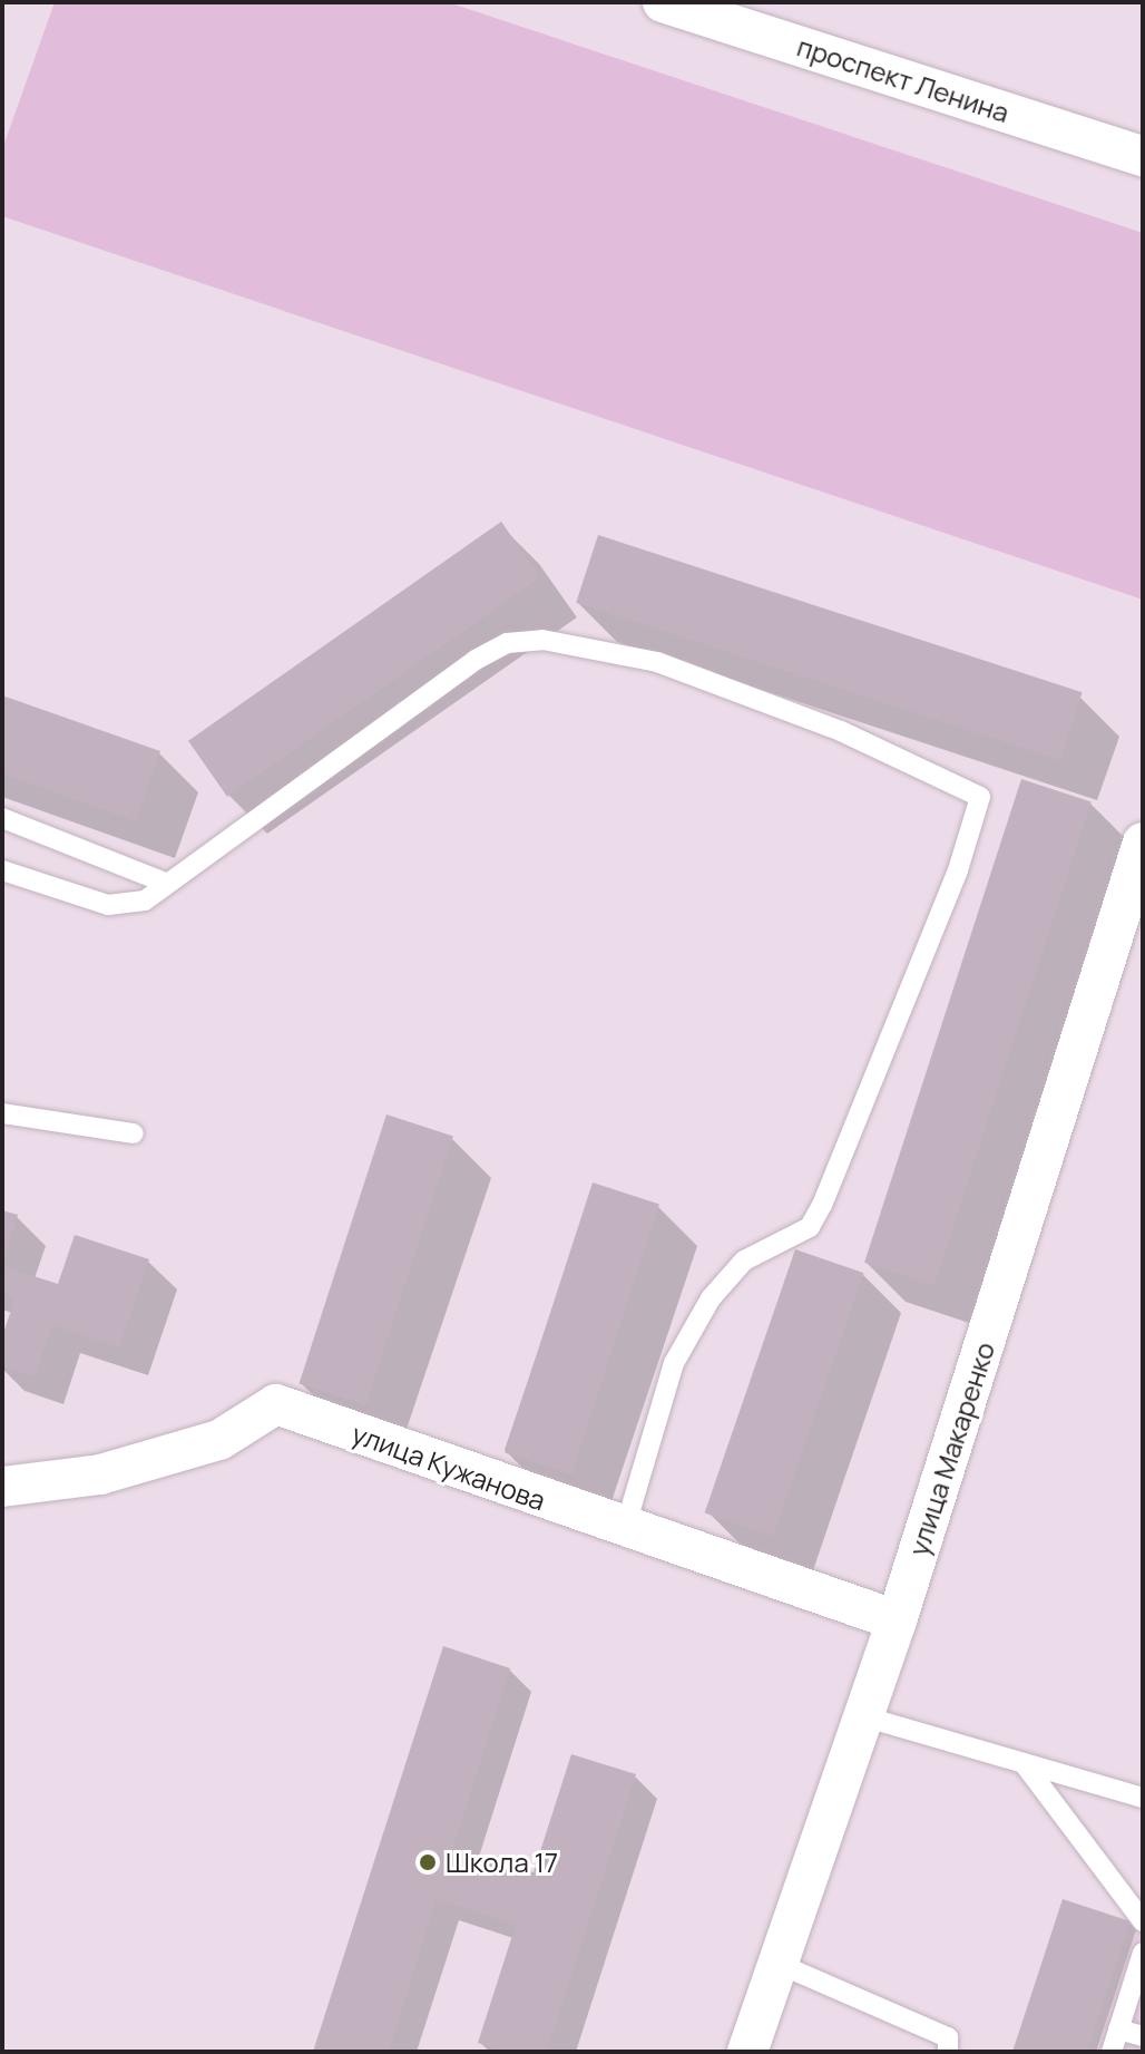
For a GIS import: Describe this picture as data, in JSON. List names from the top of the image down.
{
  "streets": {
    "street": ["проспект Ленина", "улица Макаренко", "улица Кужанова"]
  },
  "crossings": [
    ["улица Макаренко", "улица Кужанова"]
  ],
  "places": ["Школа 17"]
}
